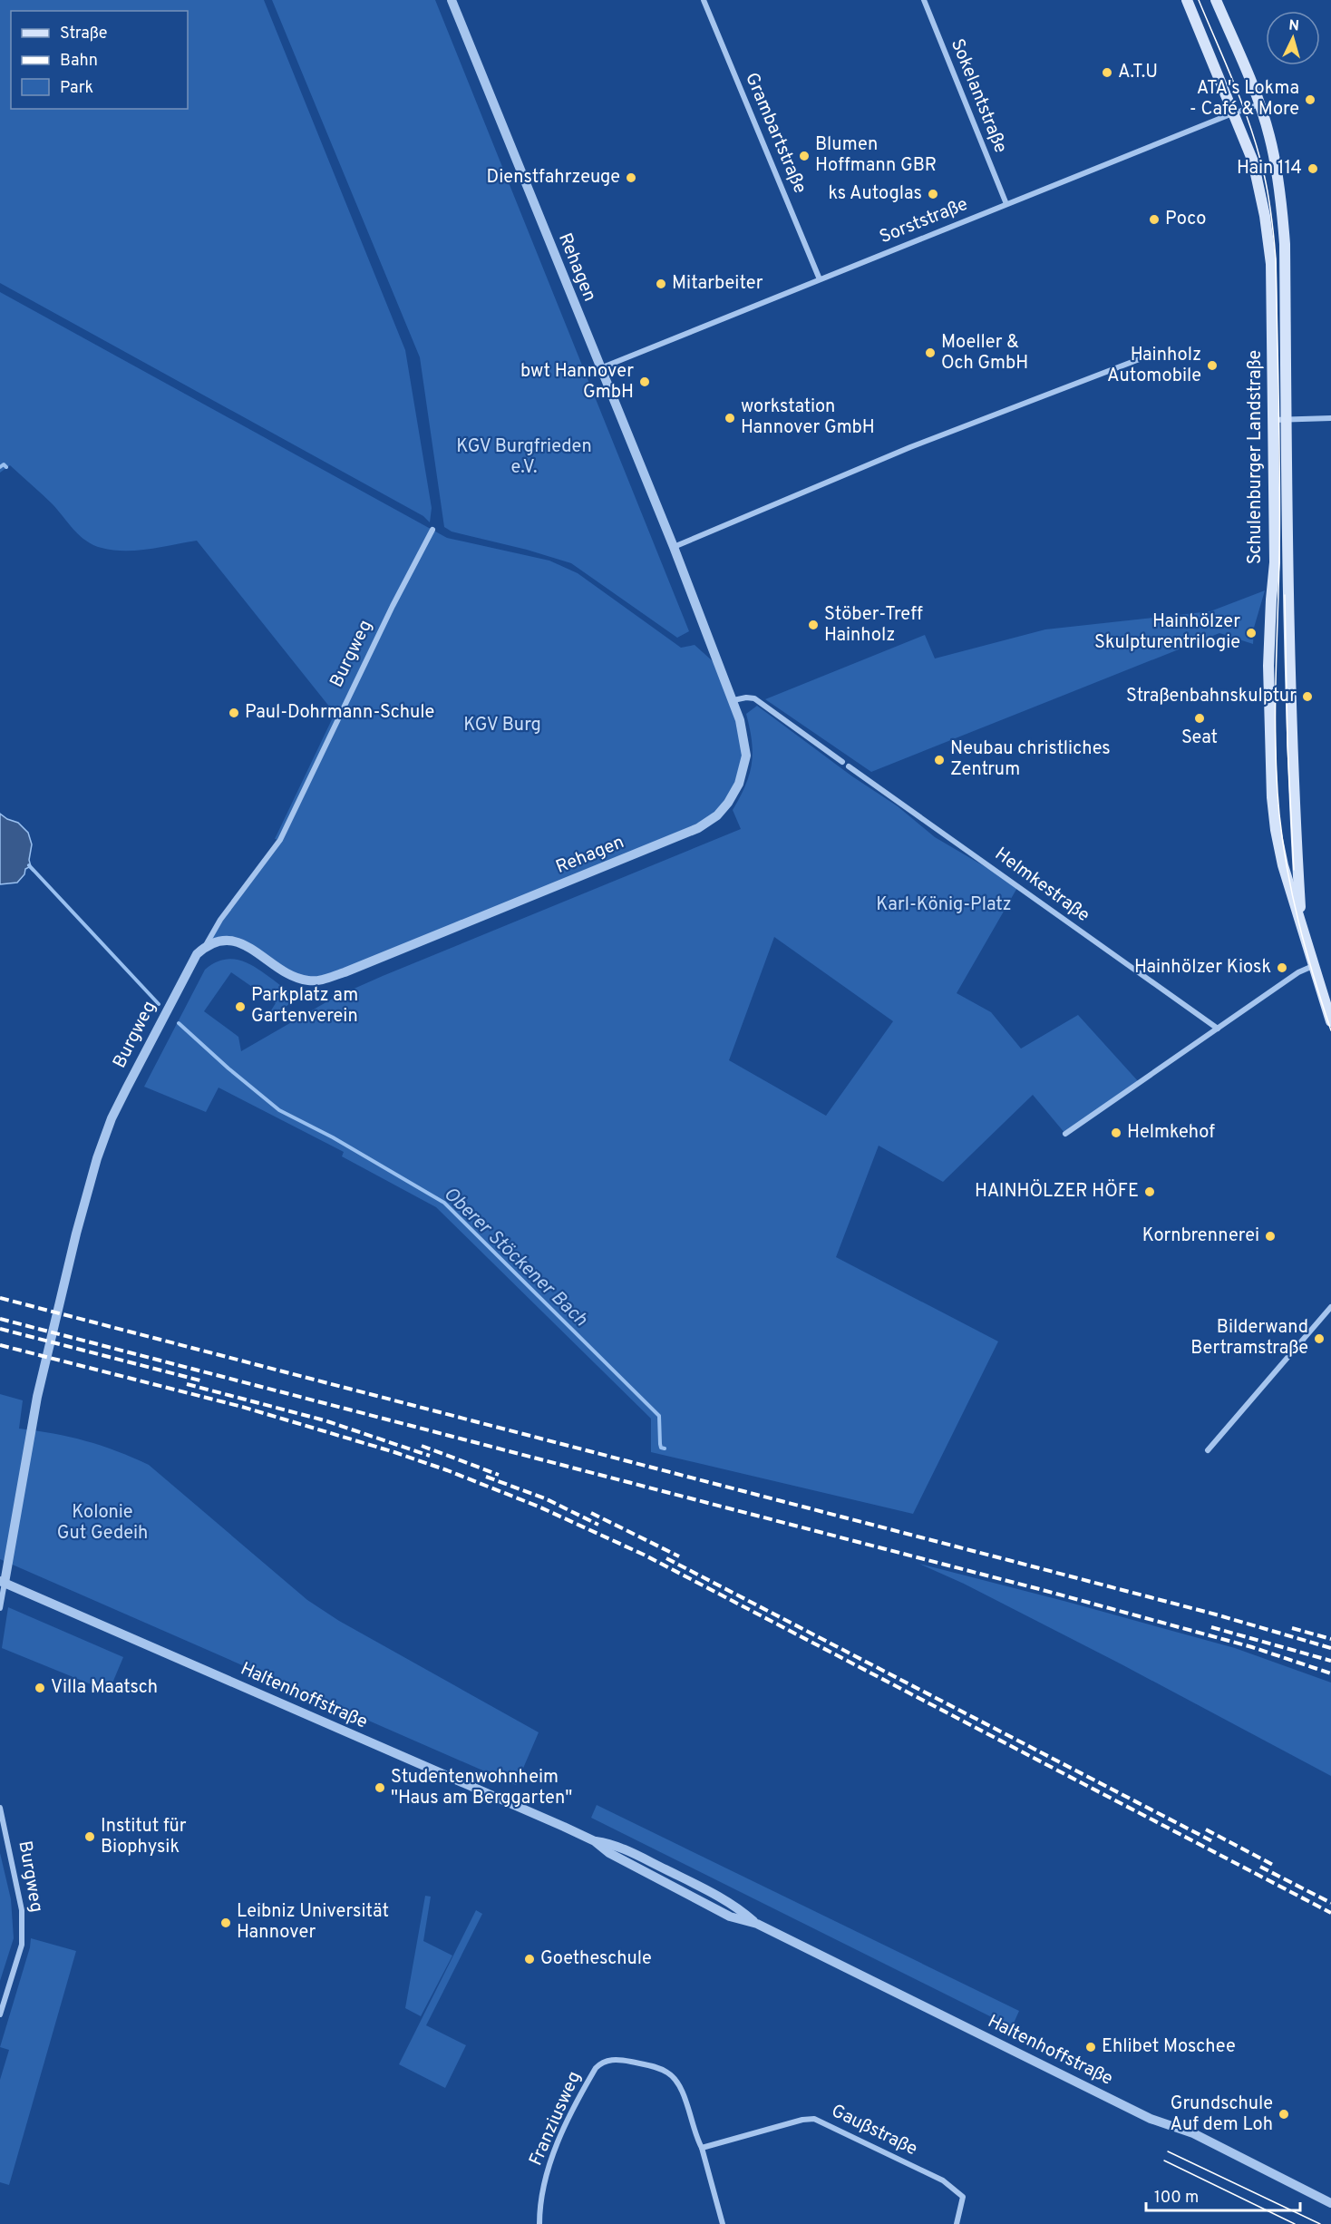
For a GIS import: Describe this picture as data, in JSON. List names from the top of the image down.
{
  "streets": {
    "main road": ["Schulenburger Landstraße"],
    "street": [
      "Sokelantstraße",
      "Grambartstraße",
      "Sorststraße",
      "Rehagen",
      "Burgweg",
      "Helmkestraße",
      "Haltenhoffstraße",
      "Franziusweg",
      "Gaußstraße"
    ]
  },
  "crossings": [
    ["Sokelantstraße", "Sorststraße"],
    ["Grambartstraße", "Sorststraße"],
    ["Sorststraße", "Rehagen"],
    ["Sorststraße", "Schulenburger Landstraße"],
    ["Rehagen", "Burgweg"],
    ["Burgweg", "Haltenhoffstraße"],
    ["Franziusweg", "Gaußstraße"]
  ],
  "water": ["Oberer Stöckener Bach"],
  "parks": [
    "KGV Burgfrieden e.V.",
    "KGV Burg",
    "Karl-König-Platz",
    "Kolonie Gut Gedeih"
  ],
  "places": [
    "A.T.U",
    "ATA's Lokma - Café & More",
    "Blumen Hoffmann GBR",
    "Hain 114",
    "Dienstfahrzeuge",
    "ks Autoglas",
    "Poco",
    "Mitarbeiter",
    "Moeller & Och GmbH",
    "Hainholz Automobile",
    "bwt Hannover GmbH",
    "workstation Hannover GmbH",
    "Stöber-Treff Hainholz",
    "Hainhölzer Skulpturentrilogie",
    "Straßenbahnskulptur",
    "Paul-Dohrmann-Schule",
    "Seat",
    "Neubau christliches Zentrum",
    "Hainhölzer Kiosk",
    "Parkplatz am Gartenverein",
    "Helmkehof",
    "HAINHÖLZER HÖFE",
    "Kornbrennerei",
    "Bilderwand Bertramstraße",
    "Villa Maatsch",
    "Studentenwohnheim \"Haus am Berggarten\"",
    "Institut für Biophysik",
    "Leibniz Universität Hannover",
    "Goetheschule",
    "Ehlibet Moschee",
    "Grundschule Auf dem Loh"
  ],
  "legend": ["Straße", "Bahn", "Park"],
  "scale_bar": "100 m",
  "north": "top"
}
